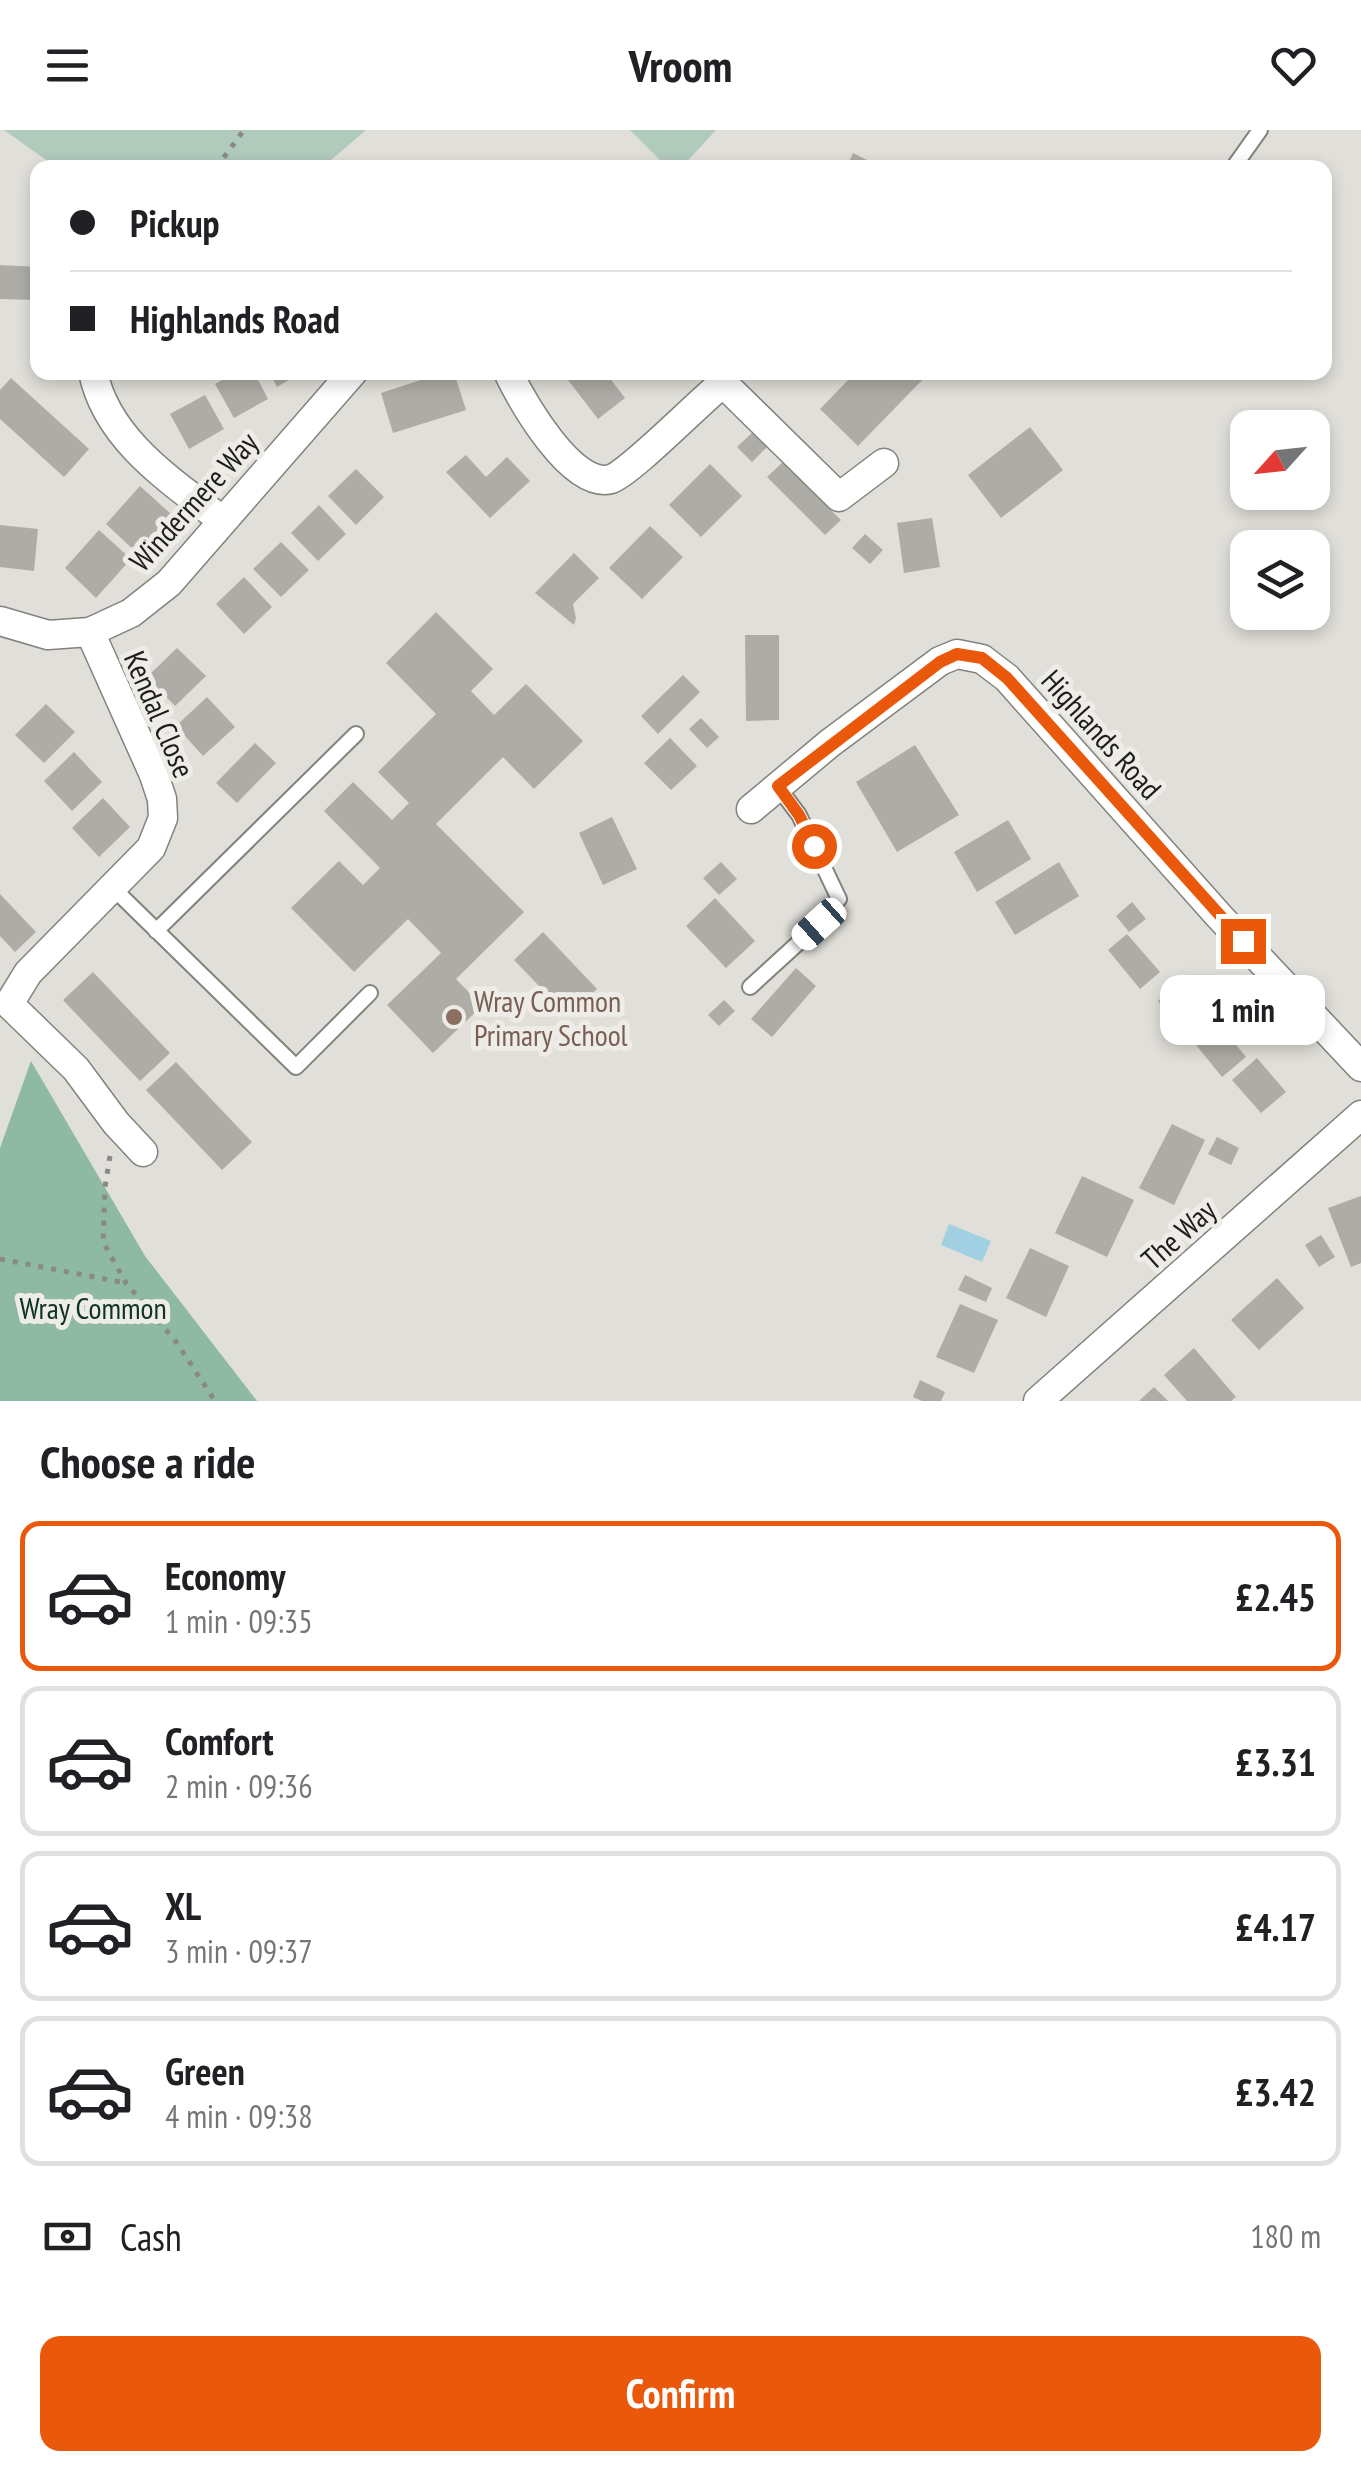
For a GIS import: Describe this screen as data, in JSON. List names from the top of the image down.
{
  "streets": {
    "street": [
      "Windermere Way",
      "Kendal Close",
      "Highlands Road",
      "The Way"
    ]
  },
  "crossings": [
    ["Windermere Way", "Kendal Close"]
  ],
  "parks": ["Wray Common"],
  "places": ["Wray Common Primary School"],
  "north": "bottom left",
  "page": {
    "header": "Vroom",
    "banner": ["Pickup", "Highlands Road"],
    "bubble": "1 min",
    "heading": "Choose a ride",
    "list": [
      {
        "name": "Economy",
        "note": "1 min · 09:35",
        "value": "£2.45"
      },
      {
        "name": "Comfort",
        "note": "2 min · 09:36",
        "value": "£3.31"
      },
      {
        "name": "XL",
        "note": "3 min · 09:37",
        "value": "£4.17"
      },
      {
        "name": "Green",
        "note": "4 min · 09:38",
        "value": "£3.42"
      }
    ],
    "pay": ["Cash", "180 m"],
    "buttons": "Confirm"
  }
}
